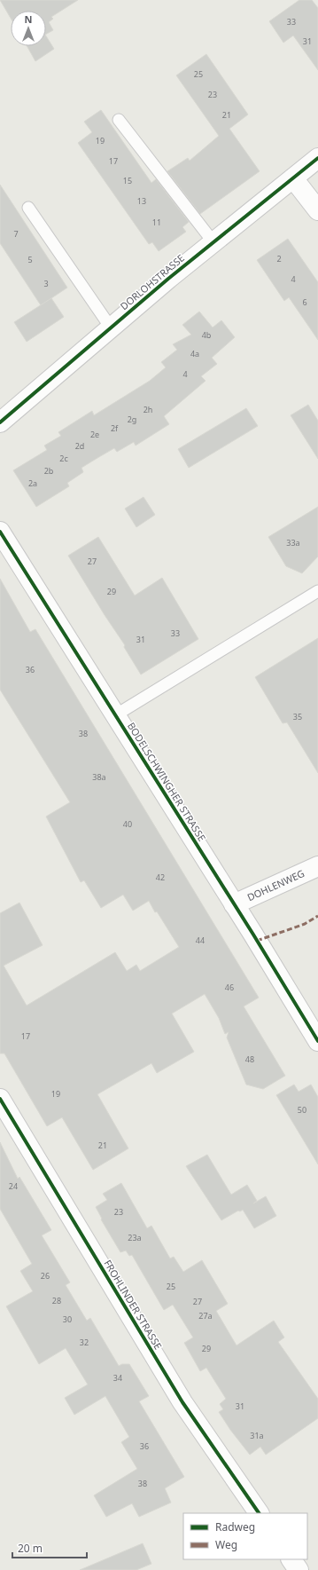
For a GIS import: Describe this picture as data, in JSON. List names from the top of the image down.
{
  "streets": {
    "street": [
      "DORLOHSTRASSE",
      "BODELSCHWINGHER STRASSE",
      "DOHLENWEG",
      "FROHLINDER STRASSE"
    ]
  },
  "crossings": [
    ["BODELSCHWINGHER STRASSE", "DOHLENWEG"]
  ],
  "house_numbers": [
    "33",
    "31",
    "25",
    "23",
    "21",
    "19",
    "17",
    "15",
    "13",
    "11",
    "7",
    "2",
    "5",
    "4",
    "3",
    "6",
    "4b",
    "4a",
    "4",
    "2h",
    "2g",
    "2f",
    "2e",
    "2d",
    "2c",
    "2b",
    "2a",
    "33a",
    "27",
    "29",
    "33",
    "31",
    "36",
    "35",
    "38",
    "38a",
    "40",
    "42",
    "44",
    "46",
    "17",
    "48",
    "19",
    "50",
    "21",
    "24",
    "23",
    "23a",
    "26",
    "25",
    "28",
    "27",
    "27a",
    "30",
    "32",
    "29",
    "34",
    "31",
    "31a",
    "36",
    "38"
  ],
  "legend": ["Radweg", "Weg"],
  "scale_bar": "20 m",
  "north": "top"
}
